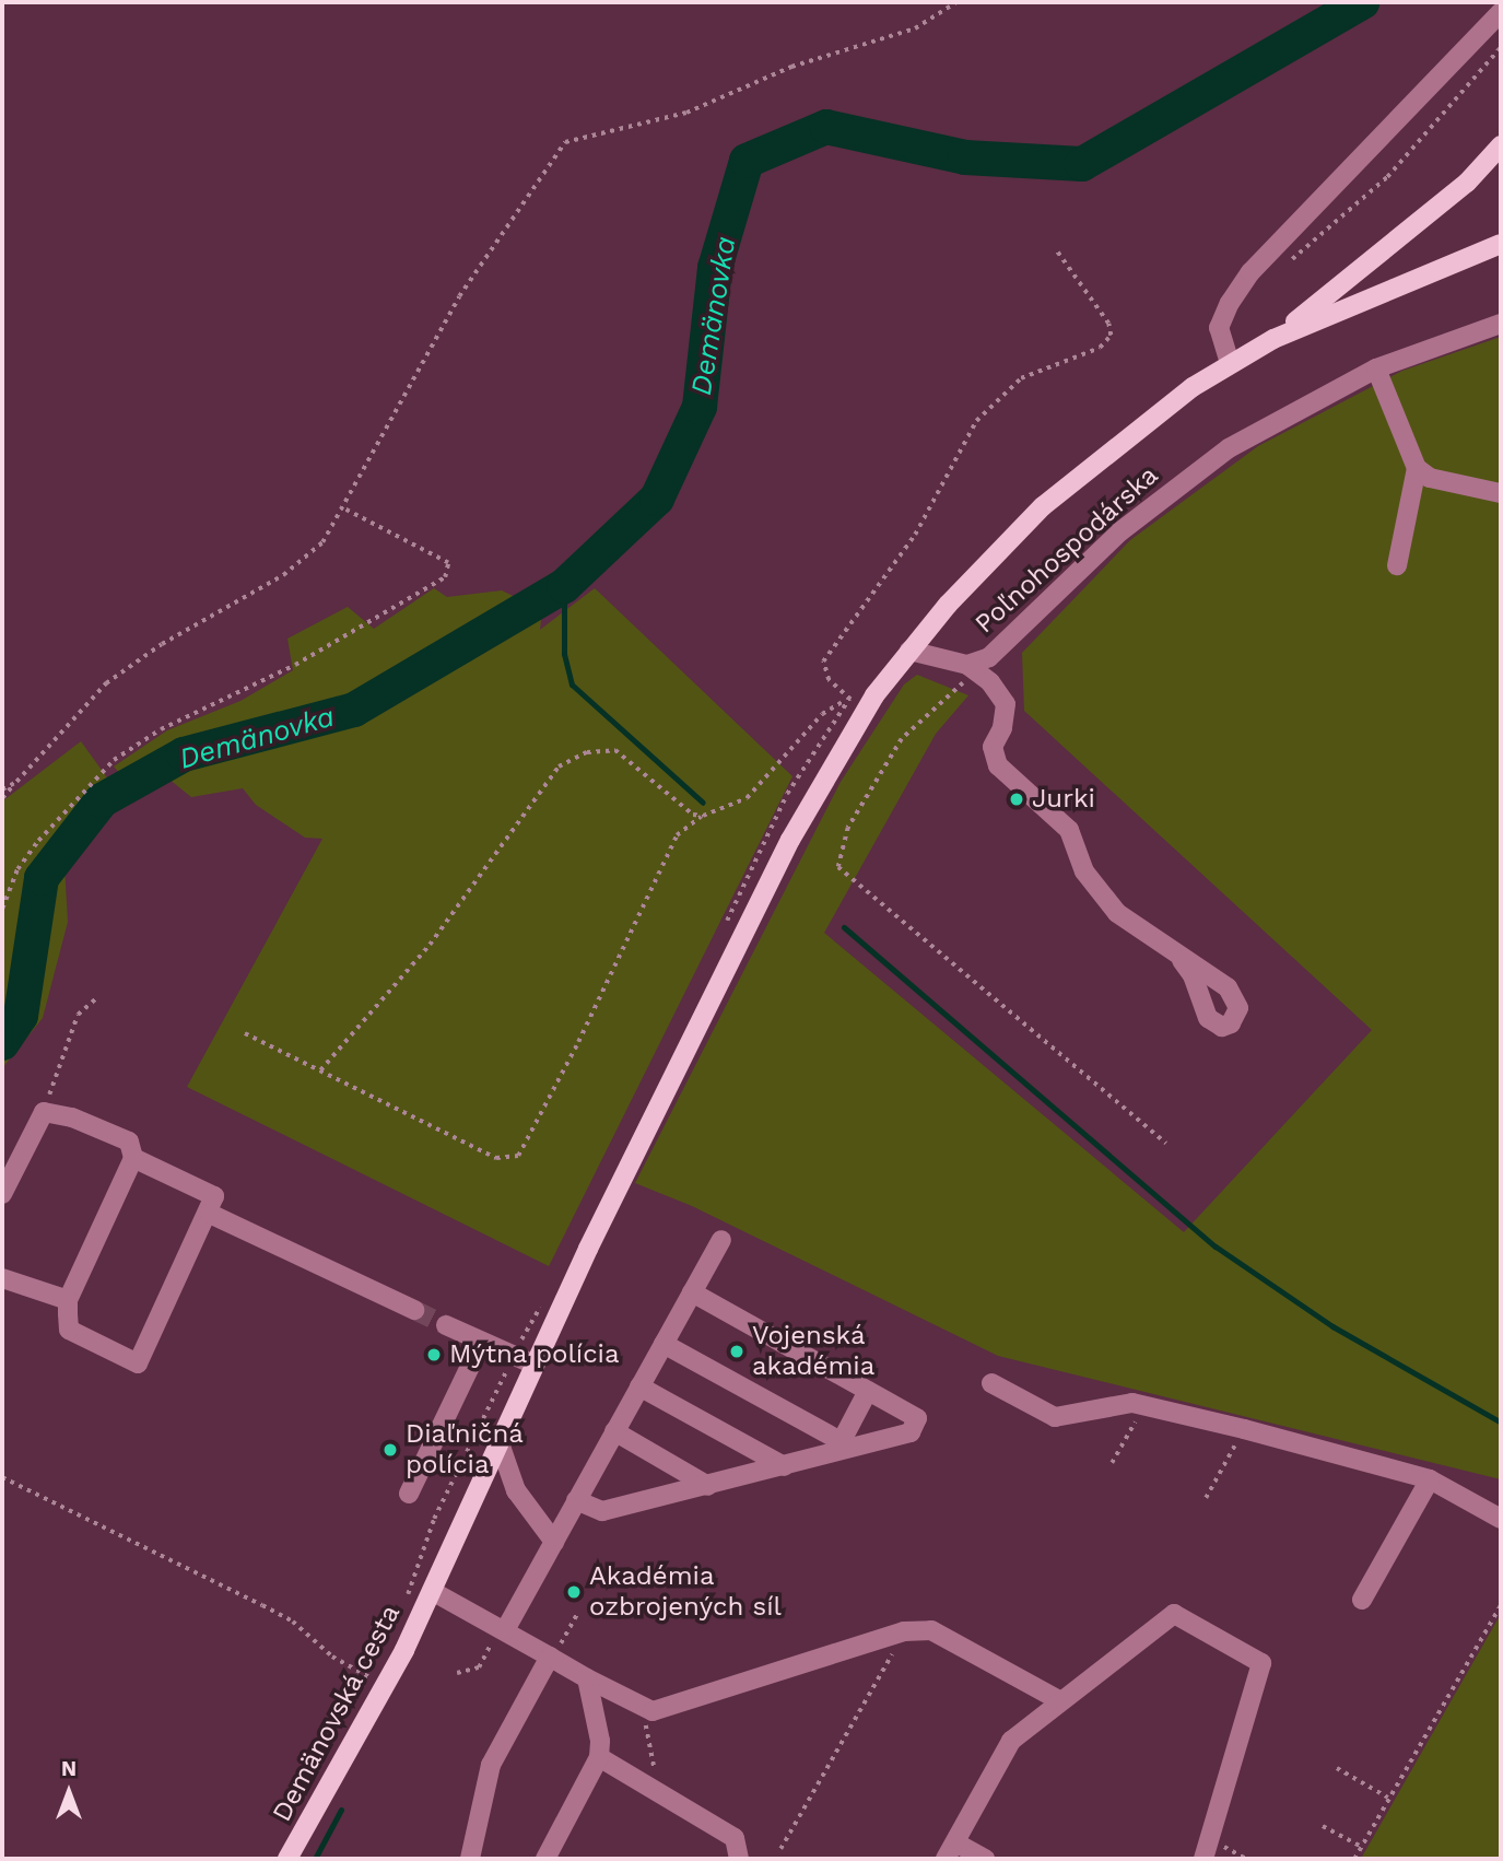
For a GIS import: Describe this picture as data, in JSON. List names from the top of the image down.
{
  "streets": {
    "main road": ["Demänovská cesta"],
    "street": ["Poľnohospodárska"]
  },
  "crossings": [
    ["Poľnohospodárska", "Demänovská cesta"]
  ],
  "water": ["Demänovka"],
  "places": [
    "Jurki",
    "Vojenská akadémia",
    "Mýtna polícia",
    "Diaľničná polícia",
    "Akadémia ozbrojených síl"
  ],
  "north": "top"
}
